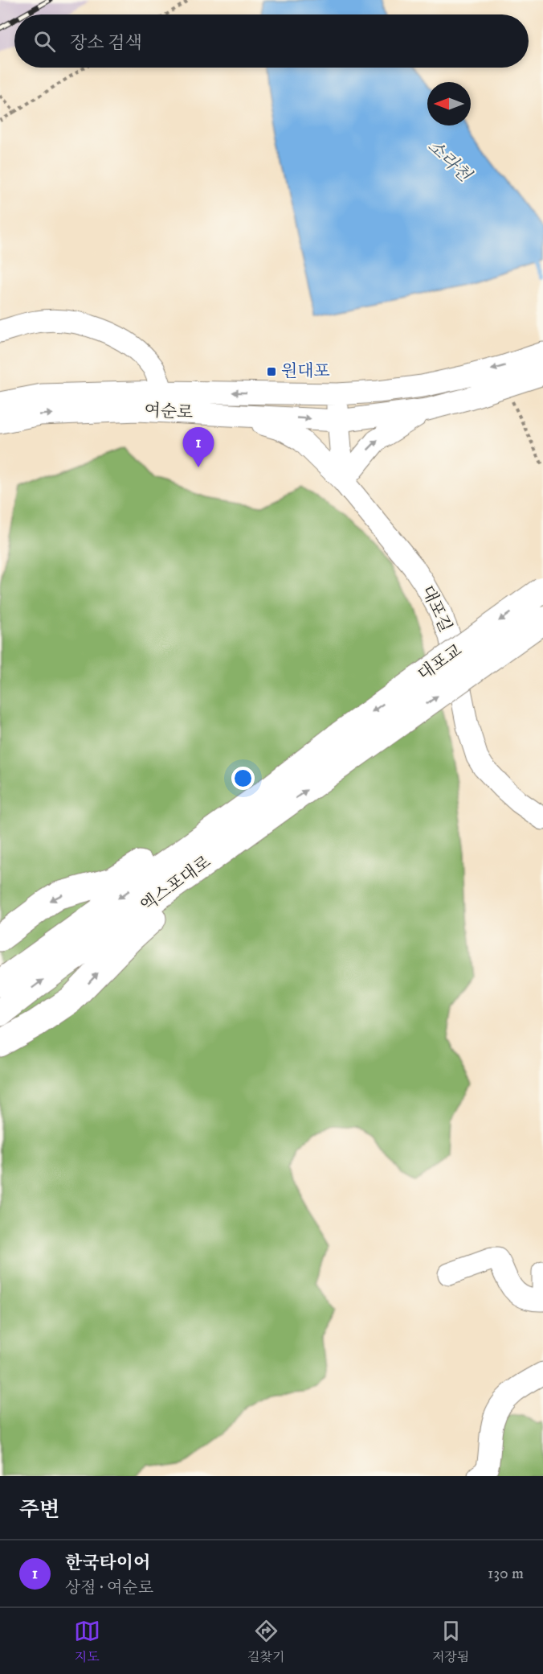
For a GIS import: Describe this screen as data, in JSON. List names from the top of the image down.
{
  "streets": {
    "highway": ["대포교", "엑스포대로"],
    "street": ["여순로", "대포길"]
  },
  "crossings": [
    ["여순로", "대포길"],
    ["대포교", "엑스포대로"]
  ],
  "water": ["소라천"],
  "places": {
    "transit": ["원대포"]
  },
  "north": "left",
  "page": {
    "search": "장소 검색",
    "pins": "1",
    "heading": "주변",
    "list": [
      {
        "mark": "1",
        "name": "한국타이어",
        "note": "상점 · 여순로",
        "value": "130 m"
      }
    ],
    "nav": ["지도", "길찾기", "저장됨"]
  }
}
